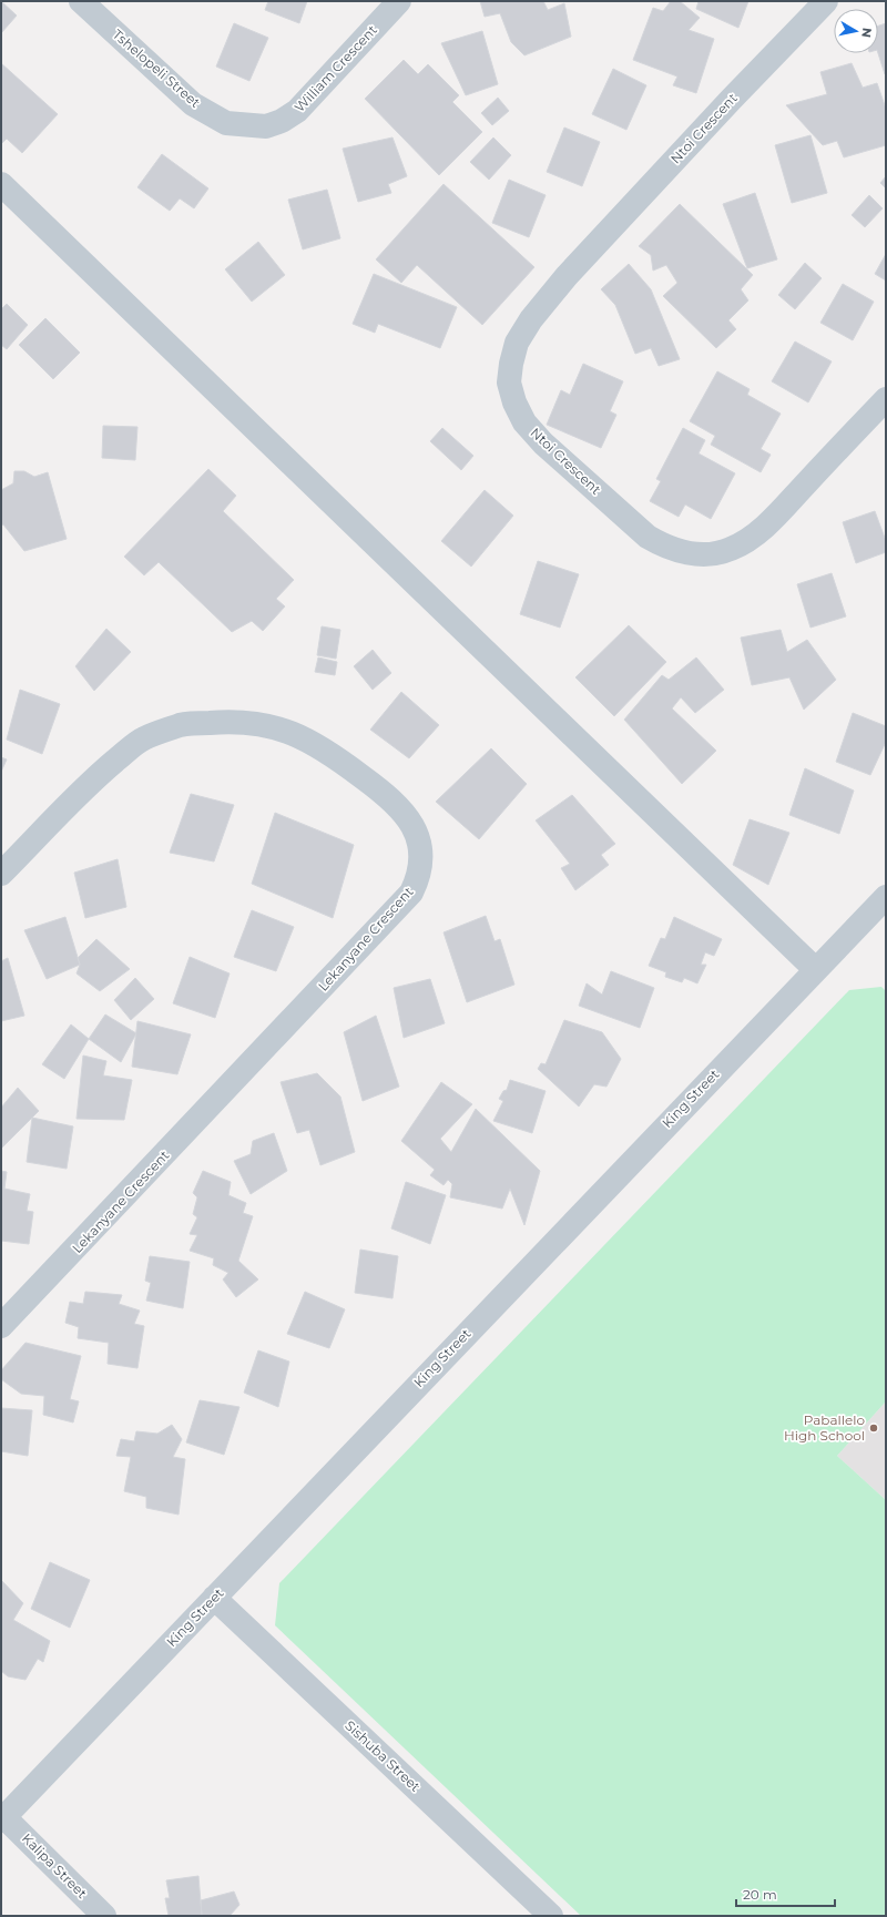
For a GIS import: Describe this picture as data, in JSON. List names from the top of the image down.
{
  "streets": {
    "street": [
      "Tshelopeli Street",
      "William Crescent",
      "Ntoi Crescent",
      "Lekanyane Crescent",
      "King Street",
      "Sishuba Street",
      "Kalipa Street"
    ]
  },
  "crossings": [
    ["Tshelopeli Street", "William Crescent"],
    ["King Street", "Sishuba Street"],
    ["King Street", "Kalipa Street"]
  ],
  "places": ["Paballelo High School"],
  "scale_bar": "20 m",
  "north": "right"
}
